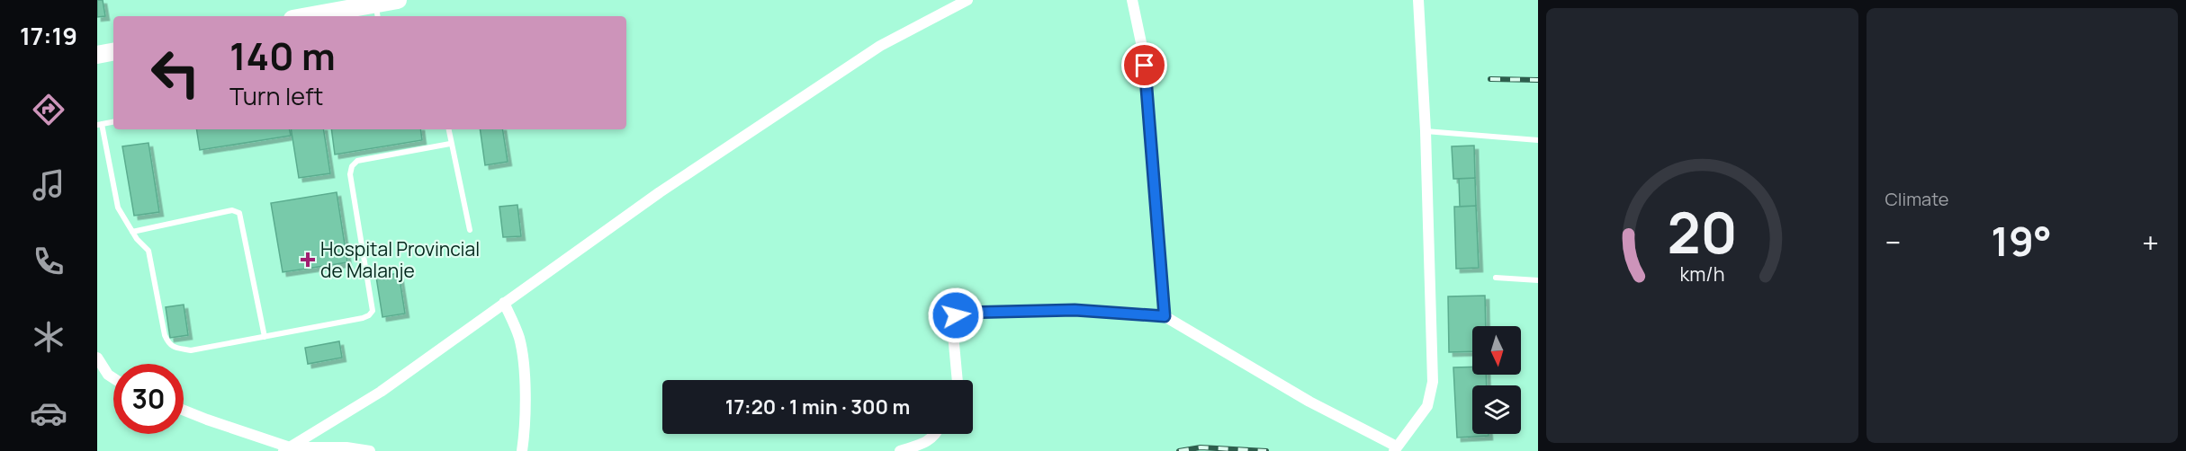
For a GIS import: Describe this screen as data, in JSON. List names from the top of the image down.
{
  "places": {
    "health": ["Hospital Provincial de Malanje"]
  },
  "north": "bottom",
  "page": {
    "tabs": "17:19",
    "tile": "Climate",
    "turn": ["140 m", "Turn left"],
    "heat": ["−", "19°", "+"],
    "limit": "30",
    "trip": "17:20 · 1 min · 300 m",
    "gauge": ["20", "km/h"]
  }
}
